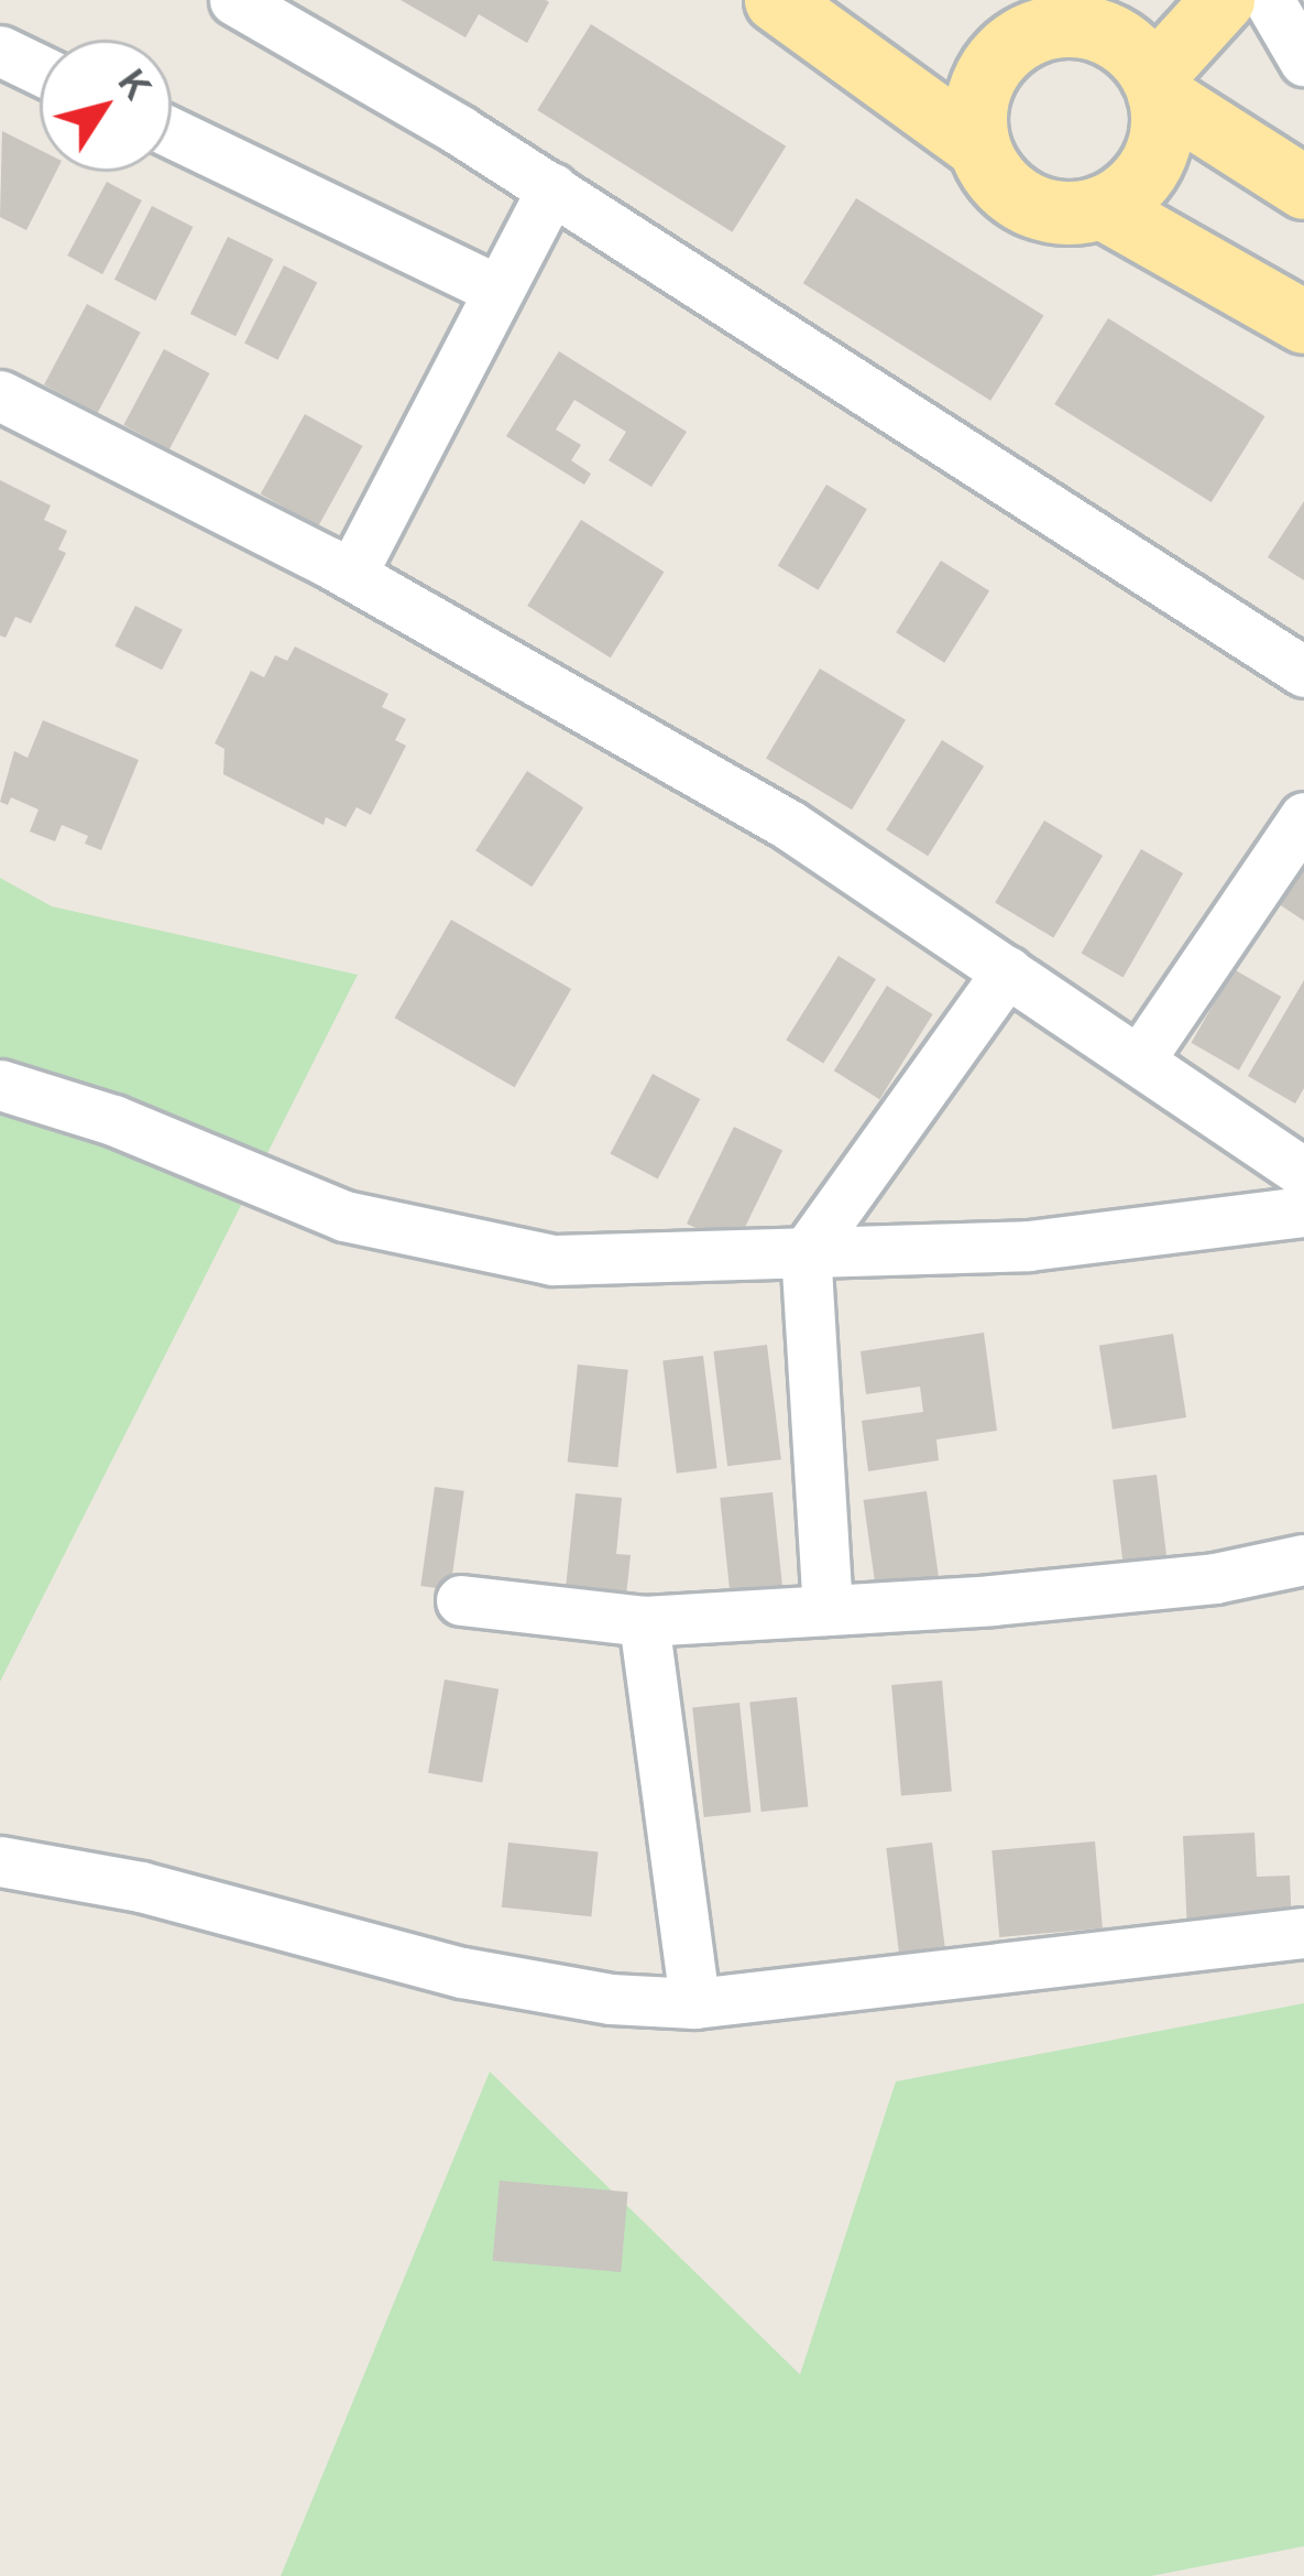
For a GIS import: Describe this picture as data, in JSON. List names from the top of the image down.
{
  "north": "top right"
}
